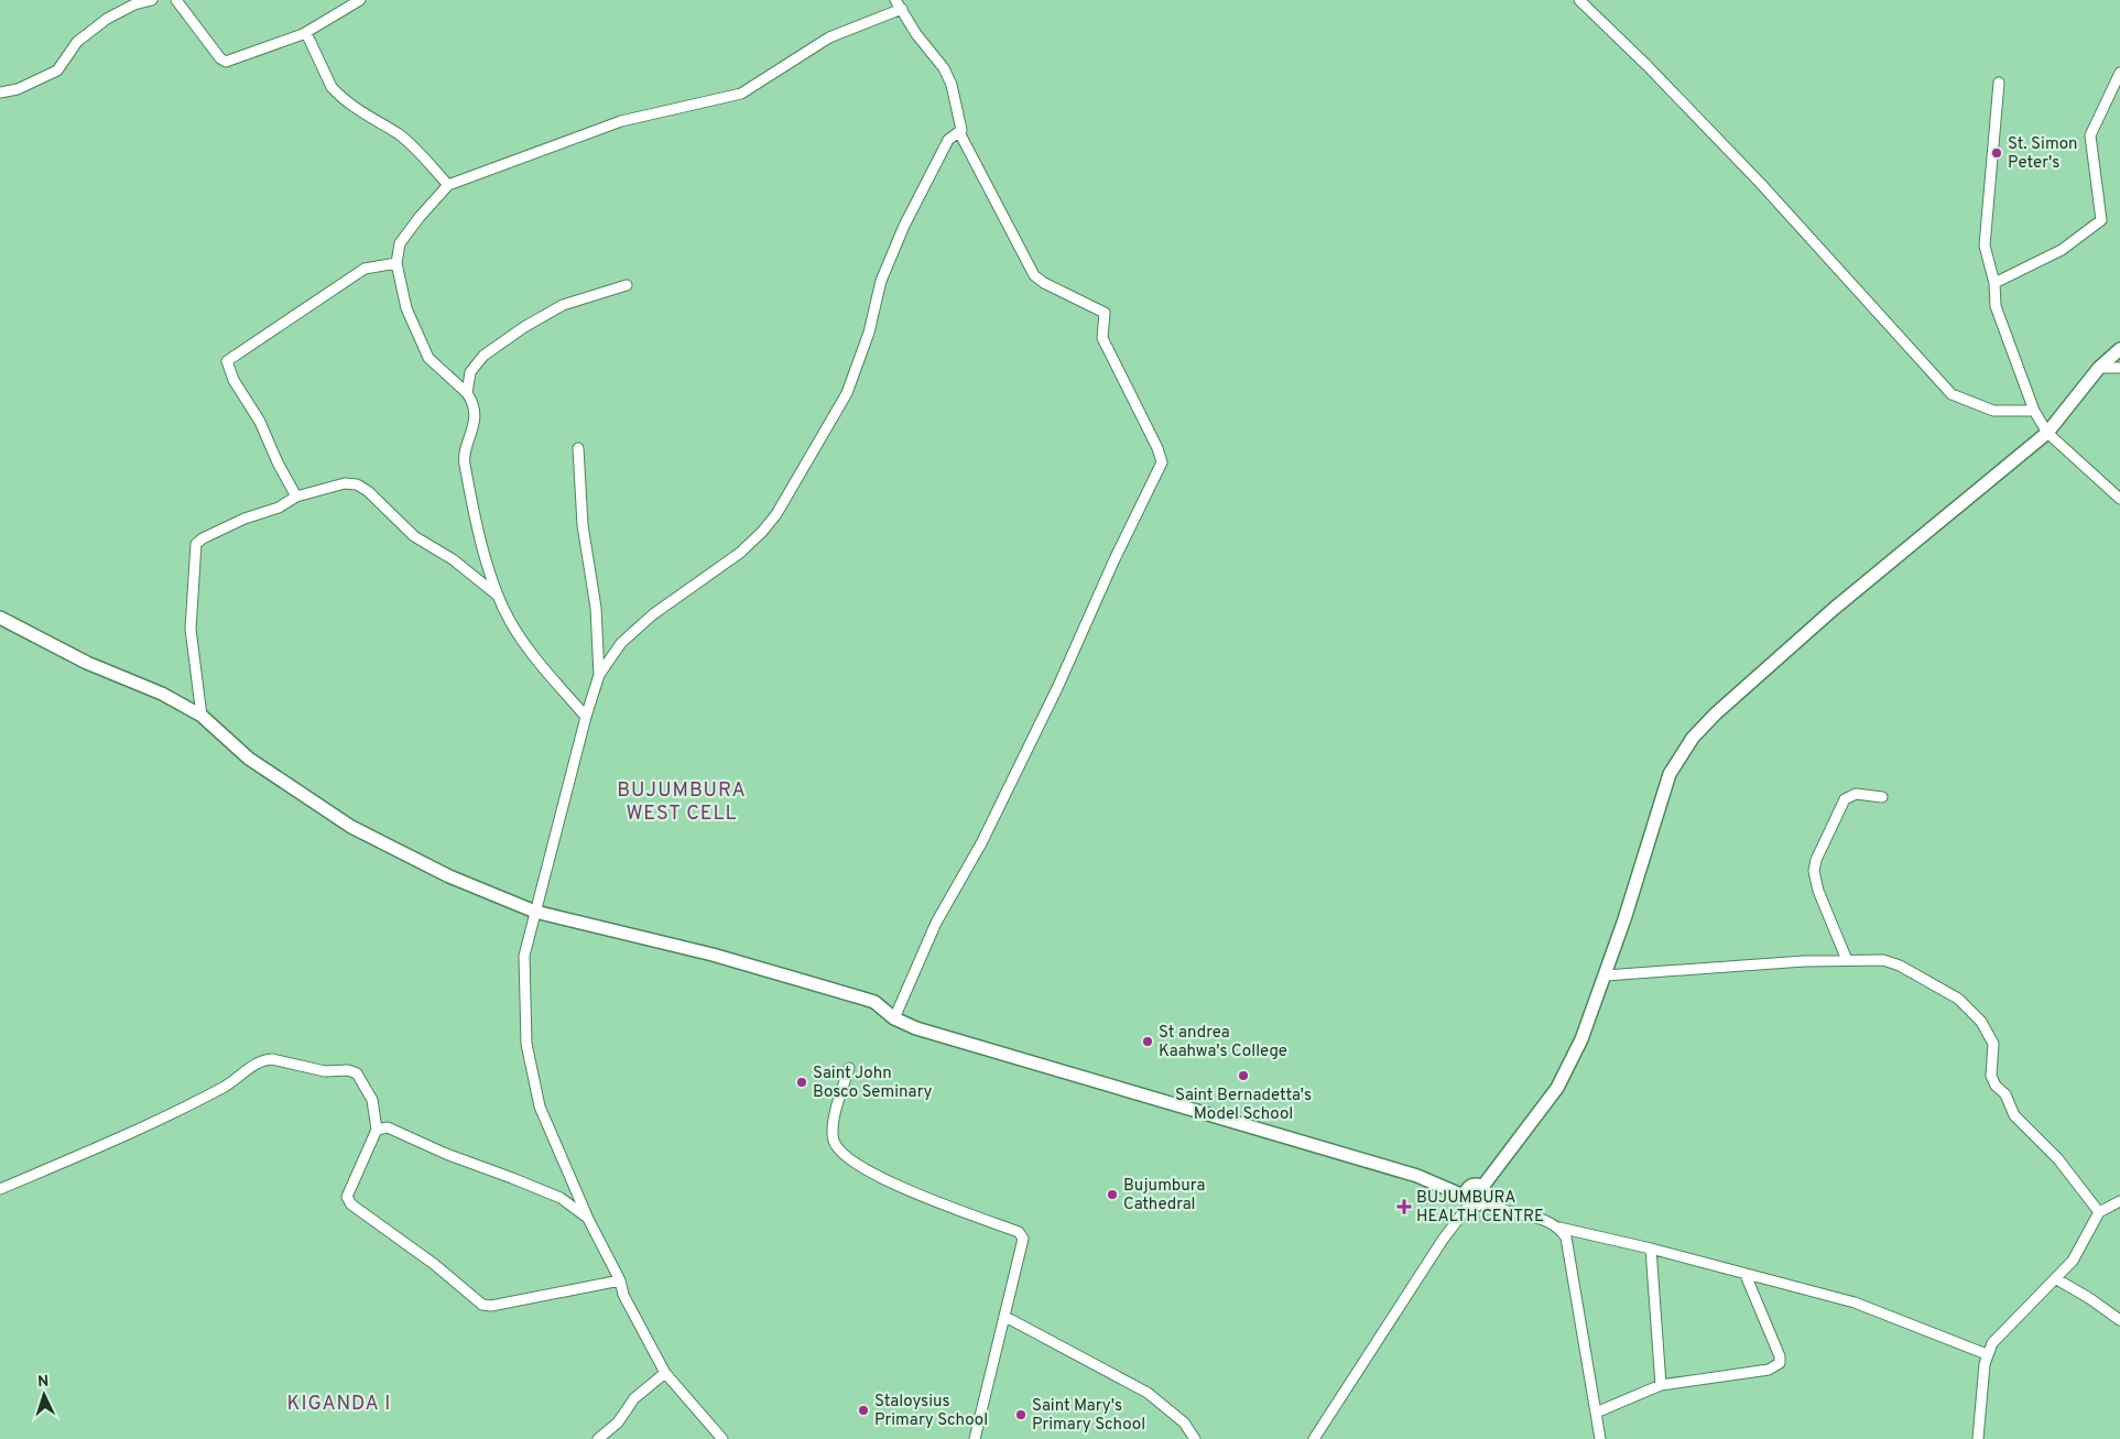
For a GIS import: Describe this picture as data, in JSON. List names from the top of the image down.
{
  "districts": ["BUJUMBURA WEST CELL", "KIGANDA I"],
  "places": {
    "other": [
      "St. Simon Peter's",
      "St andrea Kaahwa's College",
      "Saint Bernadetta's Model School",
      "Saint John Bosco Seminary",
      "Bujumbura Cathedral",
      "Staloysius Primary School",
      "Saint Mary's Primary School"
    ],
    "health": ["BUJUMBURA HEALTH CENTRE"]
  },
  "north": "top"
}
